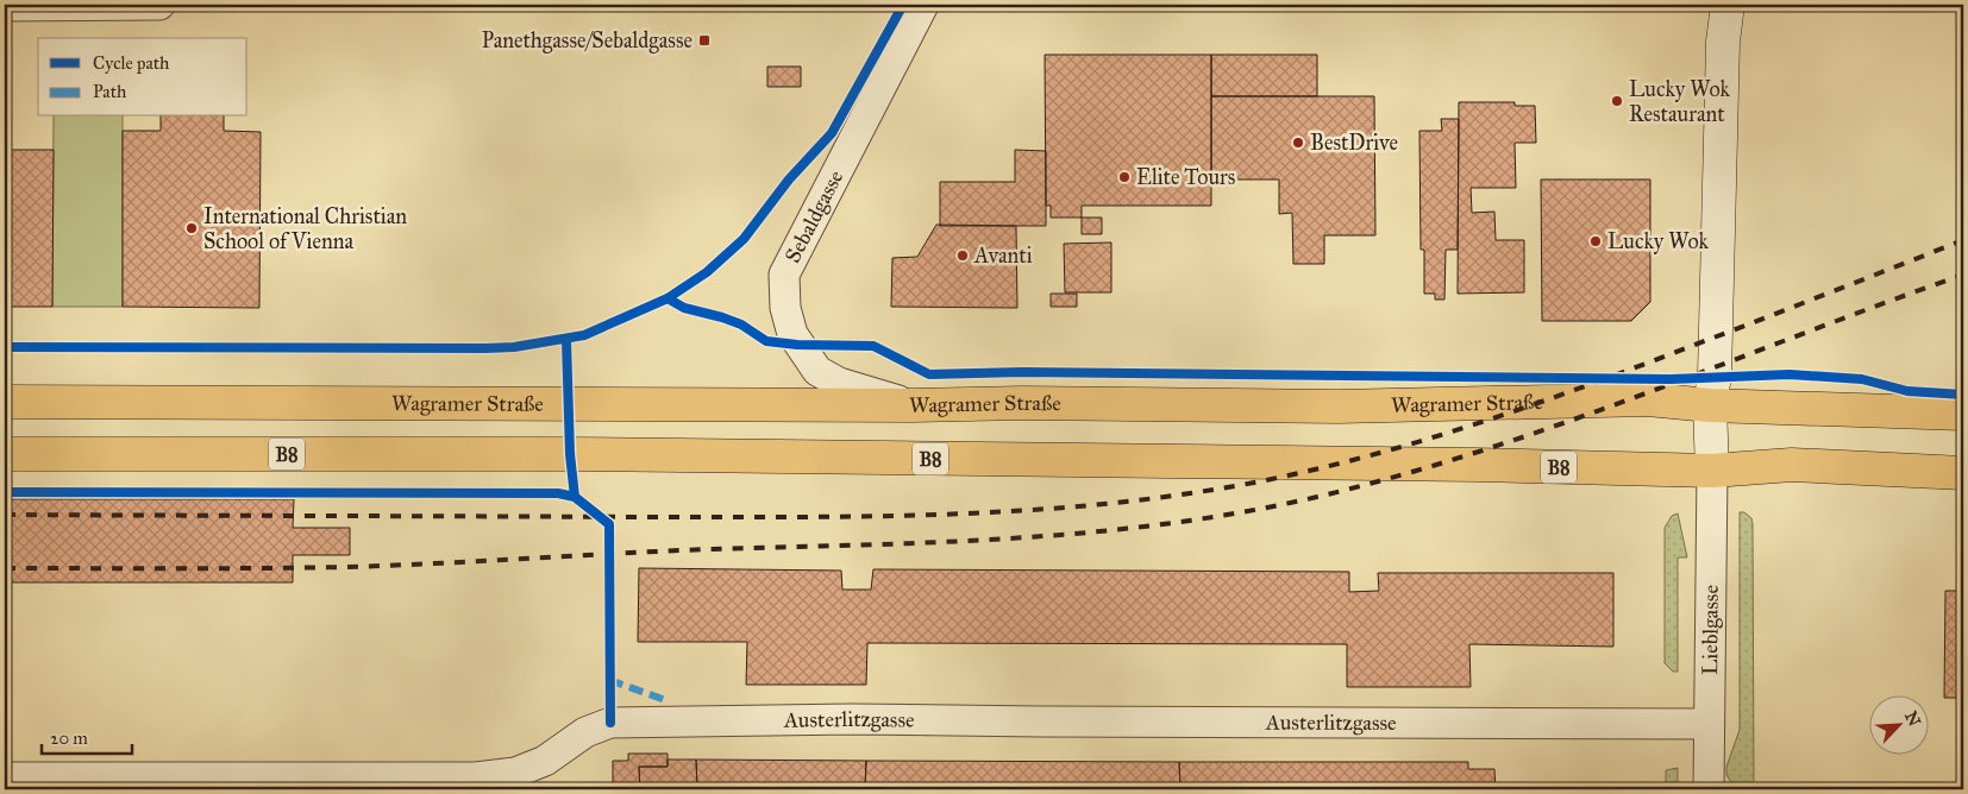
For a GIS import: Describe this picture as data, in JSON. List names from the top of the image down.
{
  "streets": {
    "main road": ["Wagramer Straße", "B8"],
    "street": ["Sebaldgasse", "Lieblgasse", "Austerlitzgasse"]
  },
  "crossings": [
    ["Sebaldgasse", "Wagramer Straße"],
    ["B8", "Lieblgasse"],
    ["Lieblgasse", "Austerlitzgasse"]
  ],
  "places": {
    "transit": ["Panethgasse/Sebaldgasse"],
    "other": [
      "Lucky Wok Restaurant",
      "BestDrive",
      "Elite Tours",
      "International Christian School of Vienna",
      "Lucky Wok",
      "Avanti"
    ]
  },
  "legend": ["Cycle path", "Path"],
  "scale_bar": "20 m",
  "north": "top right"
}
